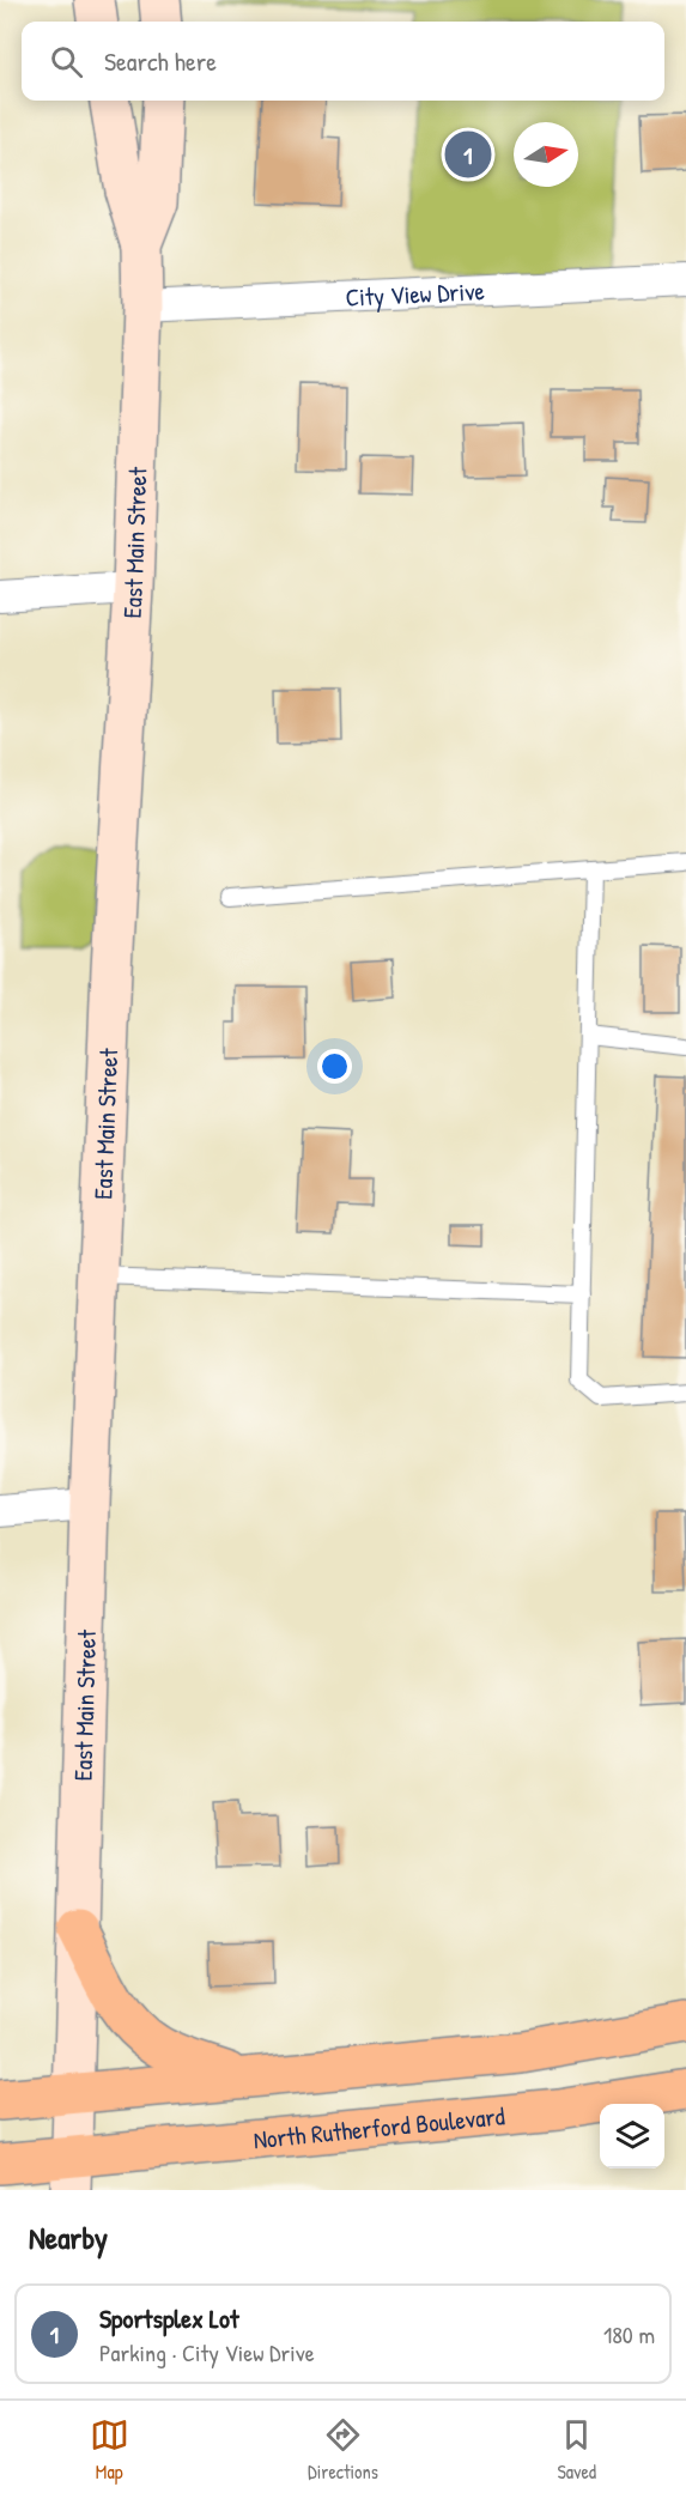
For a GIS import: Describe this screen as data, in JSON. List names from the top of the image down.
{
  "streets": {
    "main road": ["North Rutherford Boulevard"],
    "street": ["City View Drive", "East Main Street"]
  },
  "crossings": [
    ["City View Drive", "East Main Street"],
    ["East Main Street", "North Rutherford Boulevard"]
  ],
  "north": "right",
  "page": {
    "search": "Search here",
    "pins": "1",
    "heading": "Nearby",
    "list": [
      {
        "mark": "1",
        "name": "Sportsplex Lot",
        "note": "Parking · City View Drive",
        "value": "180 m"
      }
    ],
    "nav": ["Map", "Directions", "Saved"]
  }
}
